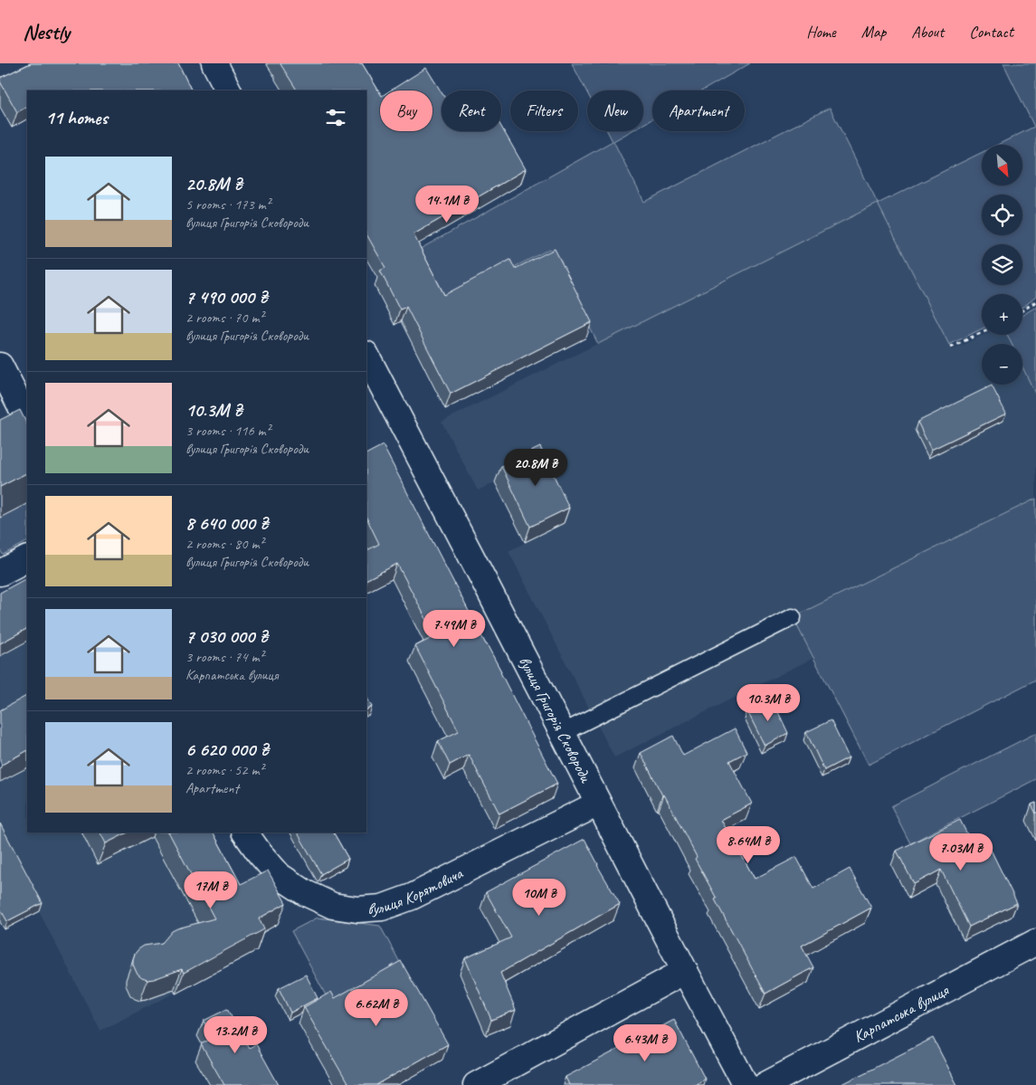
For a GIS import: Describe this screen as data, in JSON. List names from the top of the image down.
{
  "streets": {
    "street": ["вулиця Григорія Сковороди", "вулиця Корятовича", "Карпатська вулиця"]
  },
  "crossings": [
    ["вулиця Григорія Сковороди", "вулиця Корятовича"]
  ],
  "north": "bottom right",
  "page": {
    "header": "Nestly",
    "nav": [
      "Home",
      "Map",
      "About",
      "Contact"
    ],
    "chip": [
      "Buy",
      "Rent",
      "Filters",
      "New",
      "Apartment"
    ],
    "heading": "11 homes",
    "map_buttons": ["+", "−"],
    "list": [
      {
        "name": "20.8M ₴",
        "note": "5 rooms · 173 m² · вулиця Григорія Сковороди"
      },
      {
        "name": "7 490 000 ₴",
        "note": "2 rooms · 70 m² · вулиця Григорія Сковороди"
      },
      {
        "name": "10.3M ₴",
        "note": "3 rooms · 116 m² · вулиця Григорія Сковороди"
      },
      {
        "name": "8 640 000 ₴",
        "note": "2 rooms · 80 m² · вулиця Григорія Сковороди"
      },
      {
        "name": "7 030 000 ₴",
        "note": "3 rooms · 74 m² · Карпатська вулиця"
      },
      {
        "name": "6 620 000 ₴",
        "note": "2 rooms · 52 m² · Apartment"
      }
    ],
    "price": [
      "14.1M ₴",
      "20.8M ₴",
      "7.49M ₴",
      "10.3M ₴",
      "8.64M ₴",
      "7.03M ₴",
      "17M ₴",
      "10M ₴",
      "6.62M ₴",
      "13.2M ₴",
      "6.43M ₴"
    ]
  }
}
